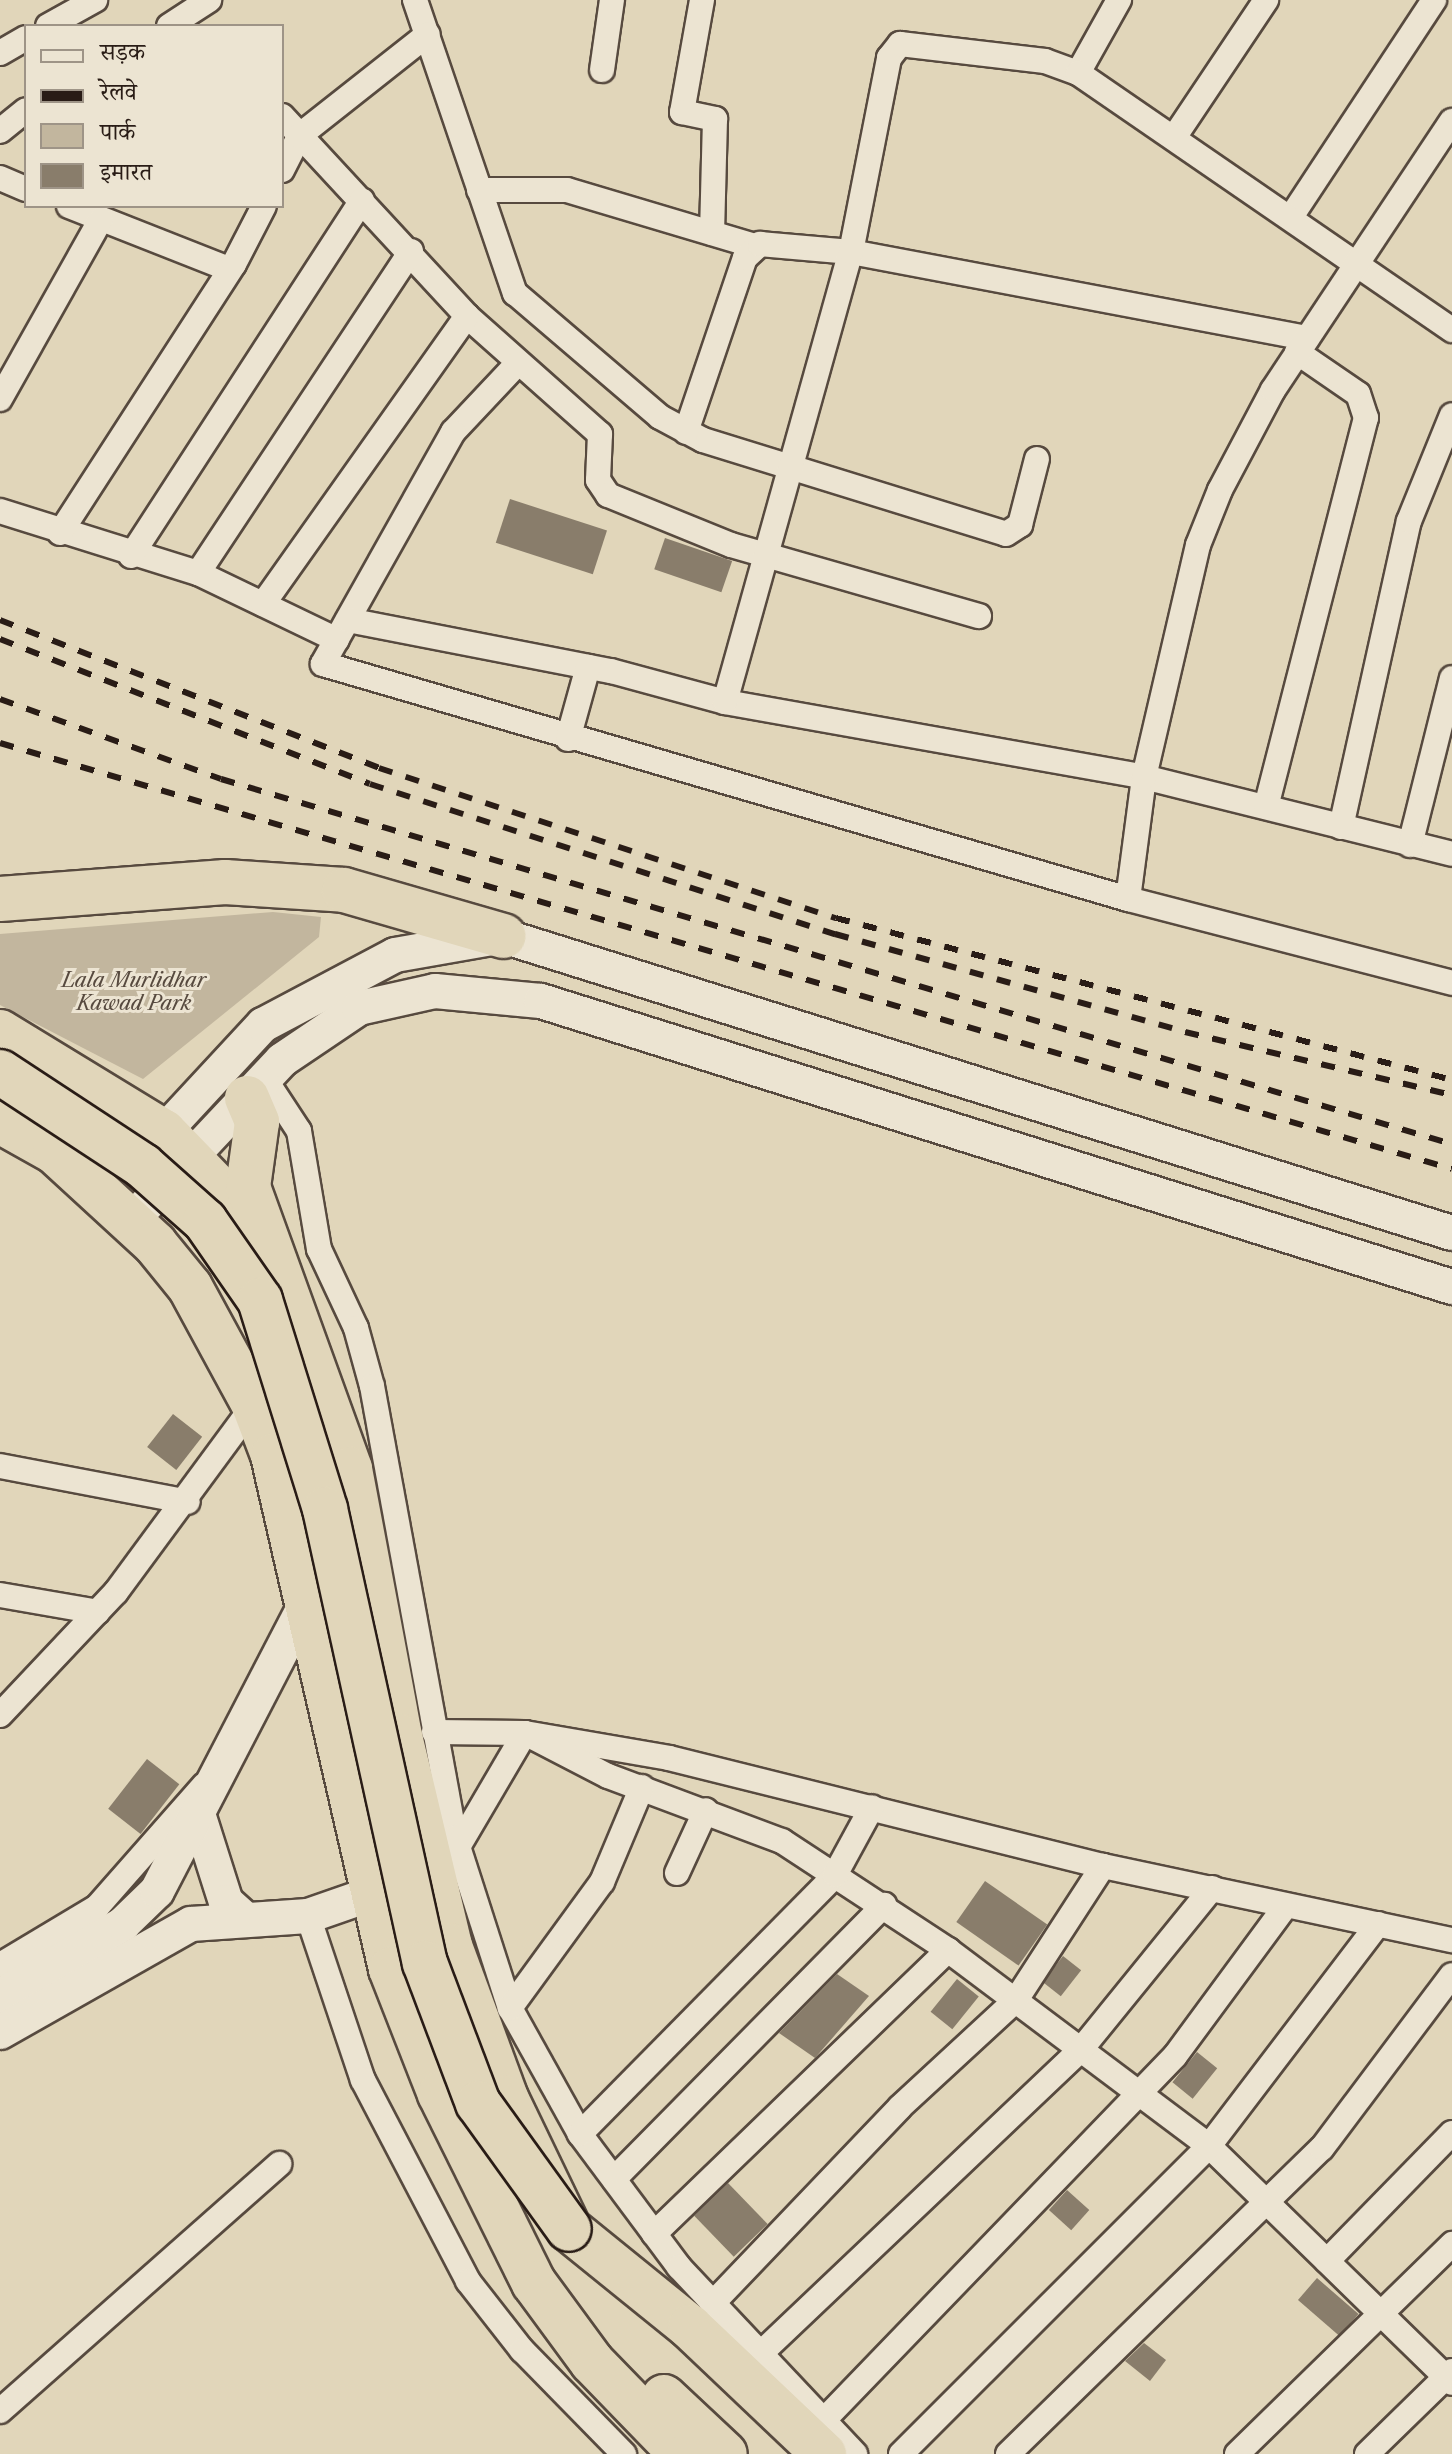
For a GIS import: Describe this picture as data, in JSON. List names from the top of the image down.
{
  "parks": ["Lala Murlidhar Kawad Park"],
  "legend": [
    "सड़क",
    "रेलवे",
    "पार्क",
    "इमारत"
  ]
}
